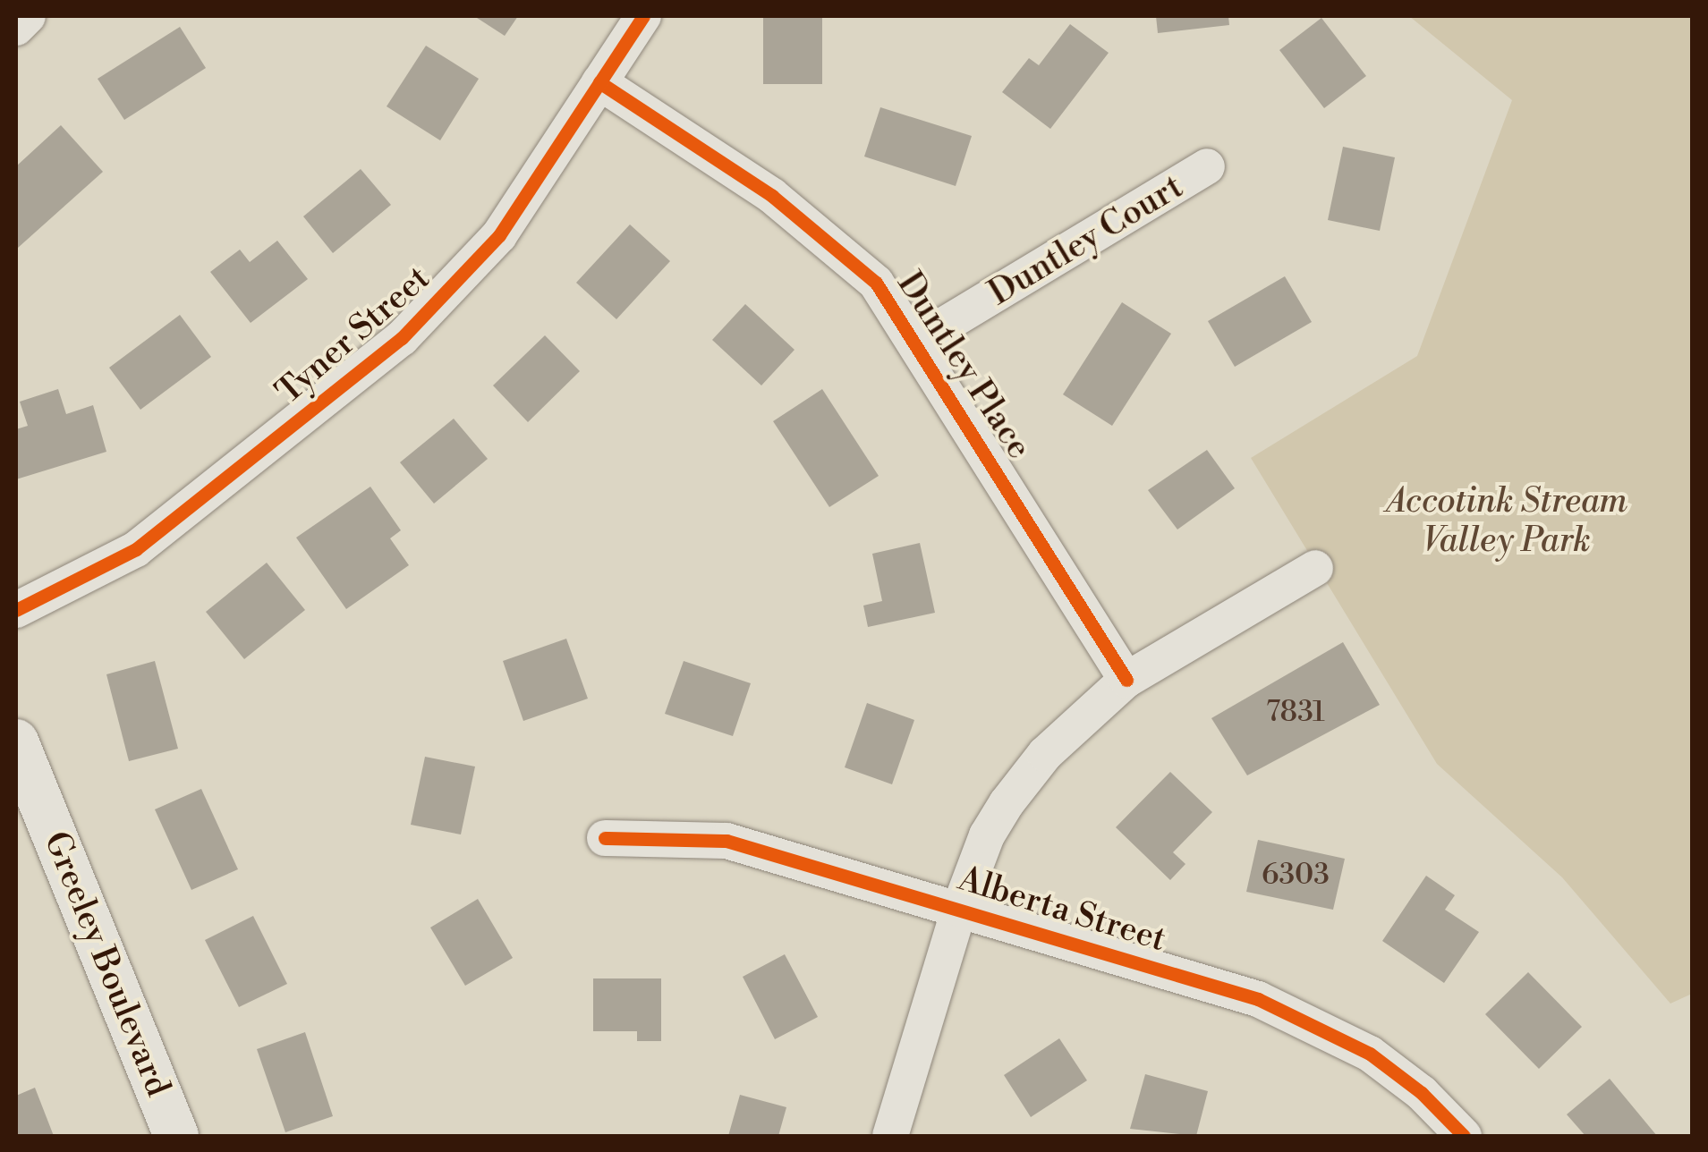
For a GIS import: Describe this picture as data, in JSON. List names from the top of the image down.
{
  "streets": {
    "street": [
      "Duntley Court",
      "Tyner Street",
      "Duntley Place",
      "Alberta Street",
      "Greeley Boulevard"
    ]
  },
  "crossings": [
    ["Duntley Court", "Duntley Place"],
    ["Tyner Street", "Duntley Place"]
  ],
  "parks": ["Accotink Stream Valley Park"],
  "house_numbers": ["7831", "6303"]
}
